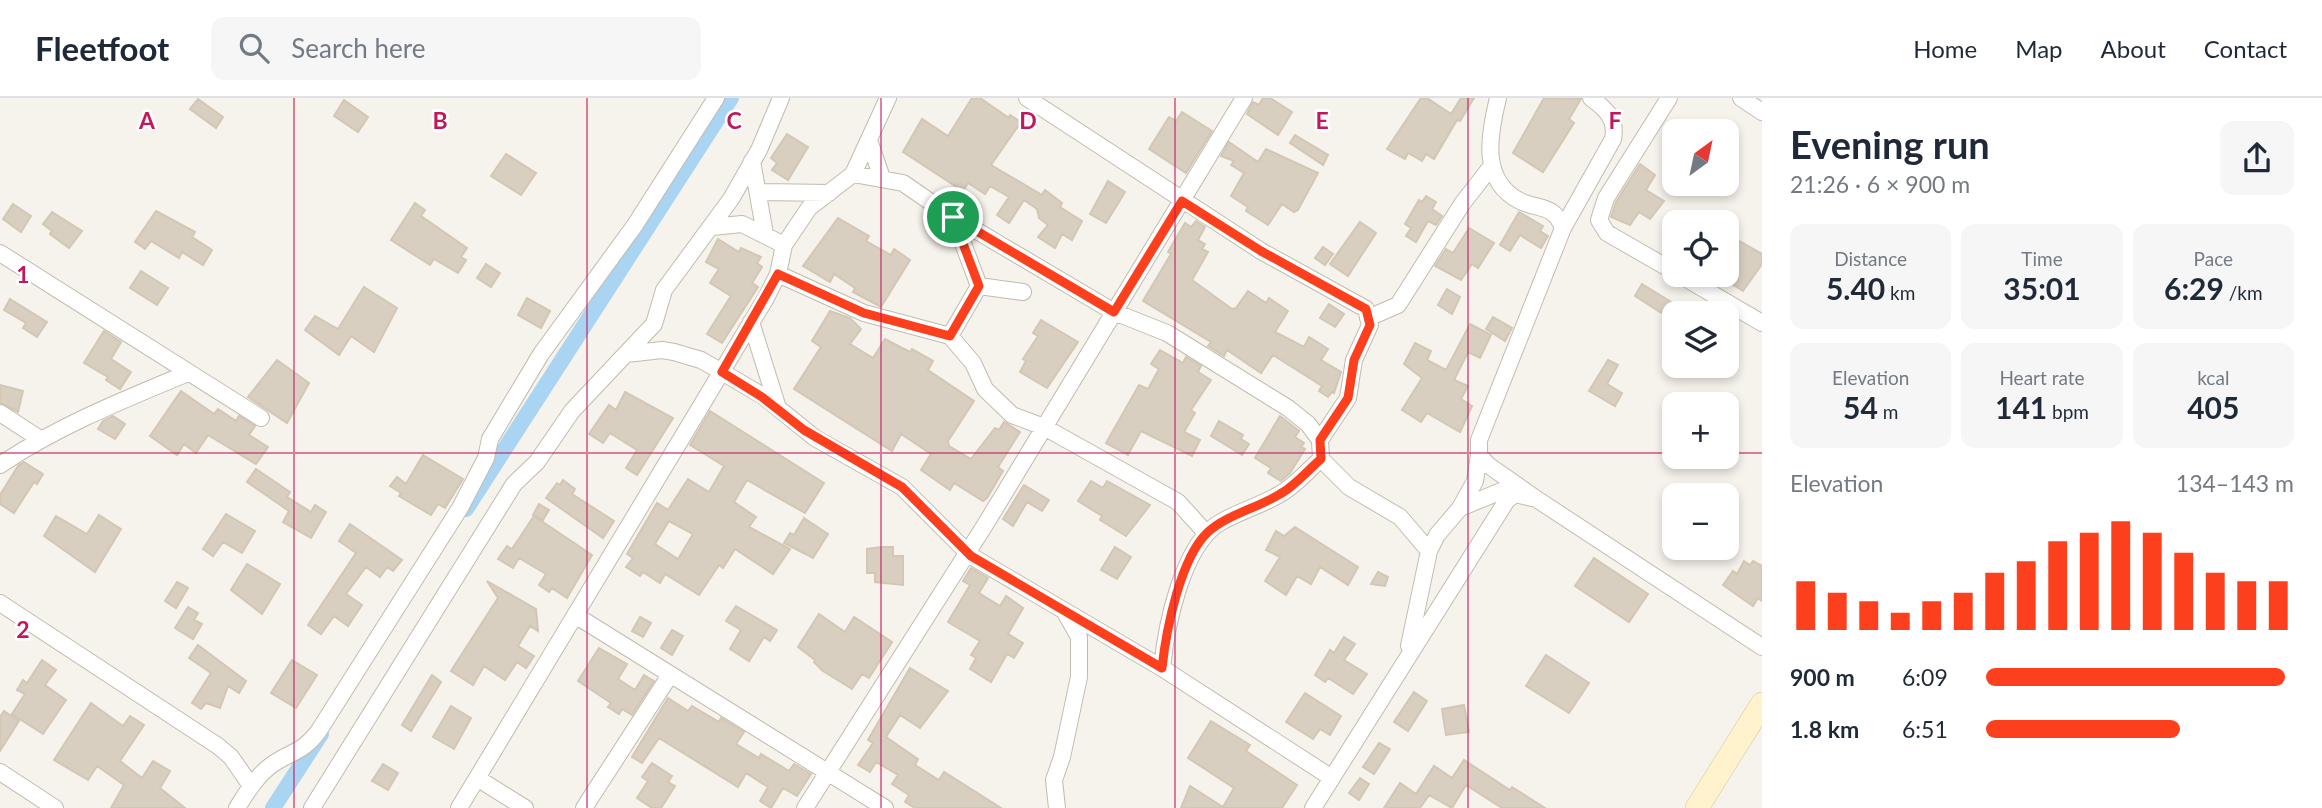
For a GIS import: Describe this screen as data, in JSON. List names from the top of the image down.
{
  "north": "top right",
  "page": {
    "header": "Fleetfoot",
    "search": "Search here",
    "nav": [
      "Home",
      "Map",
      "About",
      "Contact"
    ],
    "heading": ["Evening run", "21:26 · 6 × 900 m"],
    "map_buttons": ["+", "−"],
    "stats": [
      ["Distance", "5.40 km"],
      ["Time", "35:01"],
      ["Pace", "6:29 /km"],
      ["Elevation", "54 m"],
      ["Heart rate", "141 bpm"],
      ["kcal", "405"]
    ],
    "chart": ["Elevation", "134–143 m"],
    "list": [
      {
        "name": "900 m",
        "note": "6:09"
      },
      {
        "name": "1.8 km",
        "note": "6:51"
      }
    ]
  },
  "grid": {
    "columns": [
      "A",
      "B",
      "C",
      "D",
      "E",
      "F"
    ],
    "rows": ["1", "2"]
  }
}
